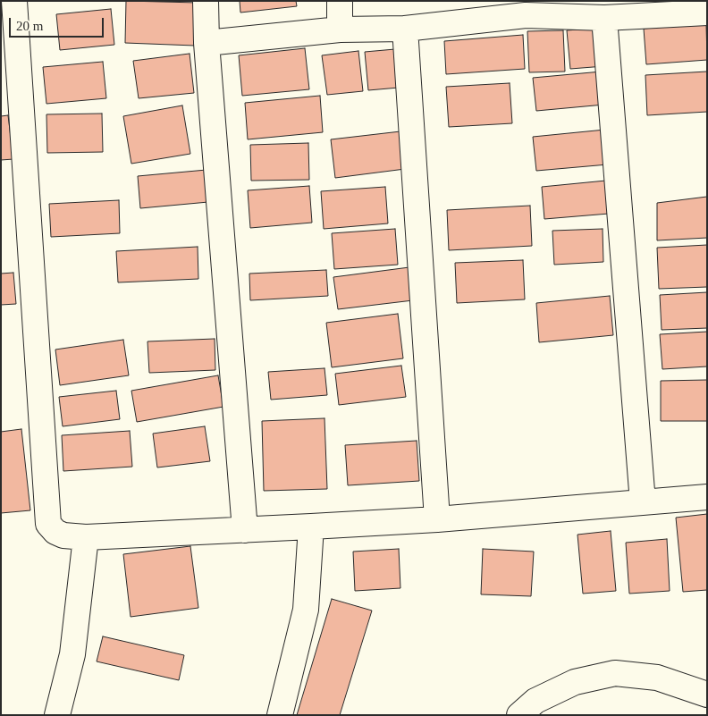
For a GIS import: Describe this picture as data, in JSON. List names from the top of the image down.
{
  "scale_bar": "20 m"
}
